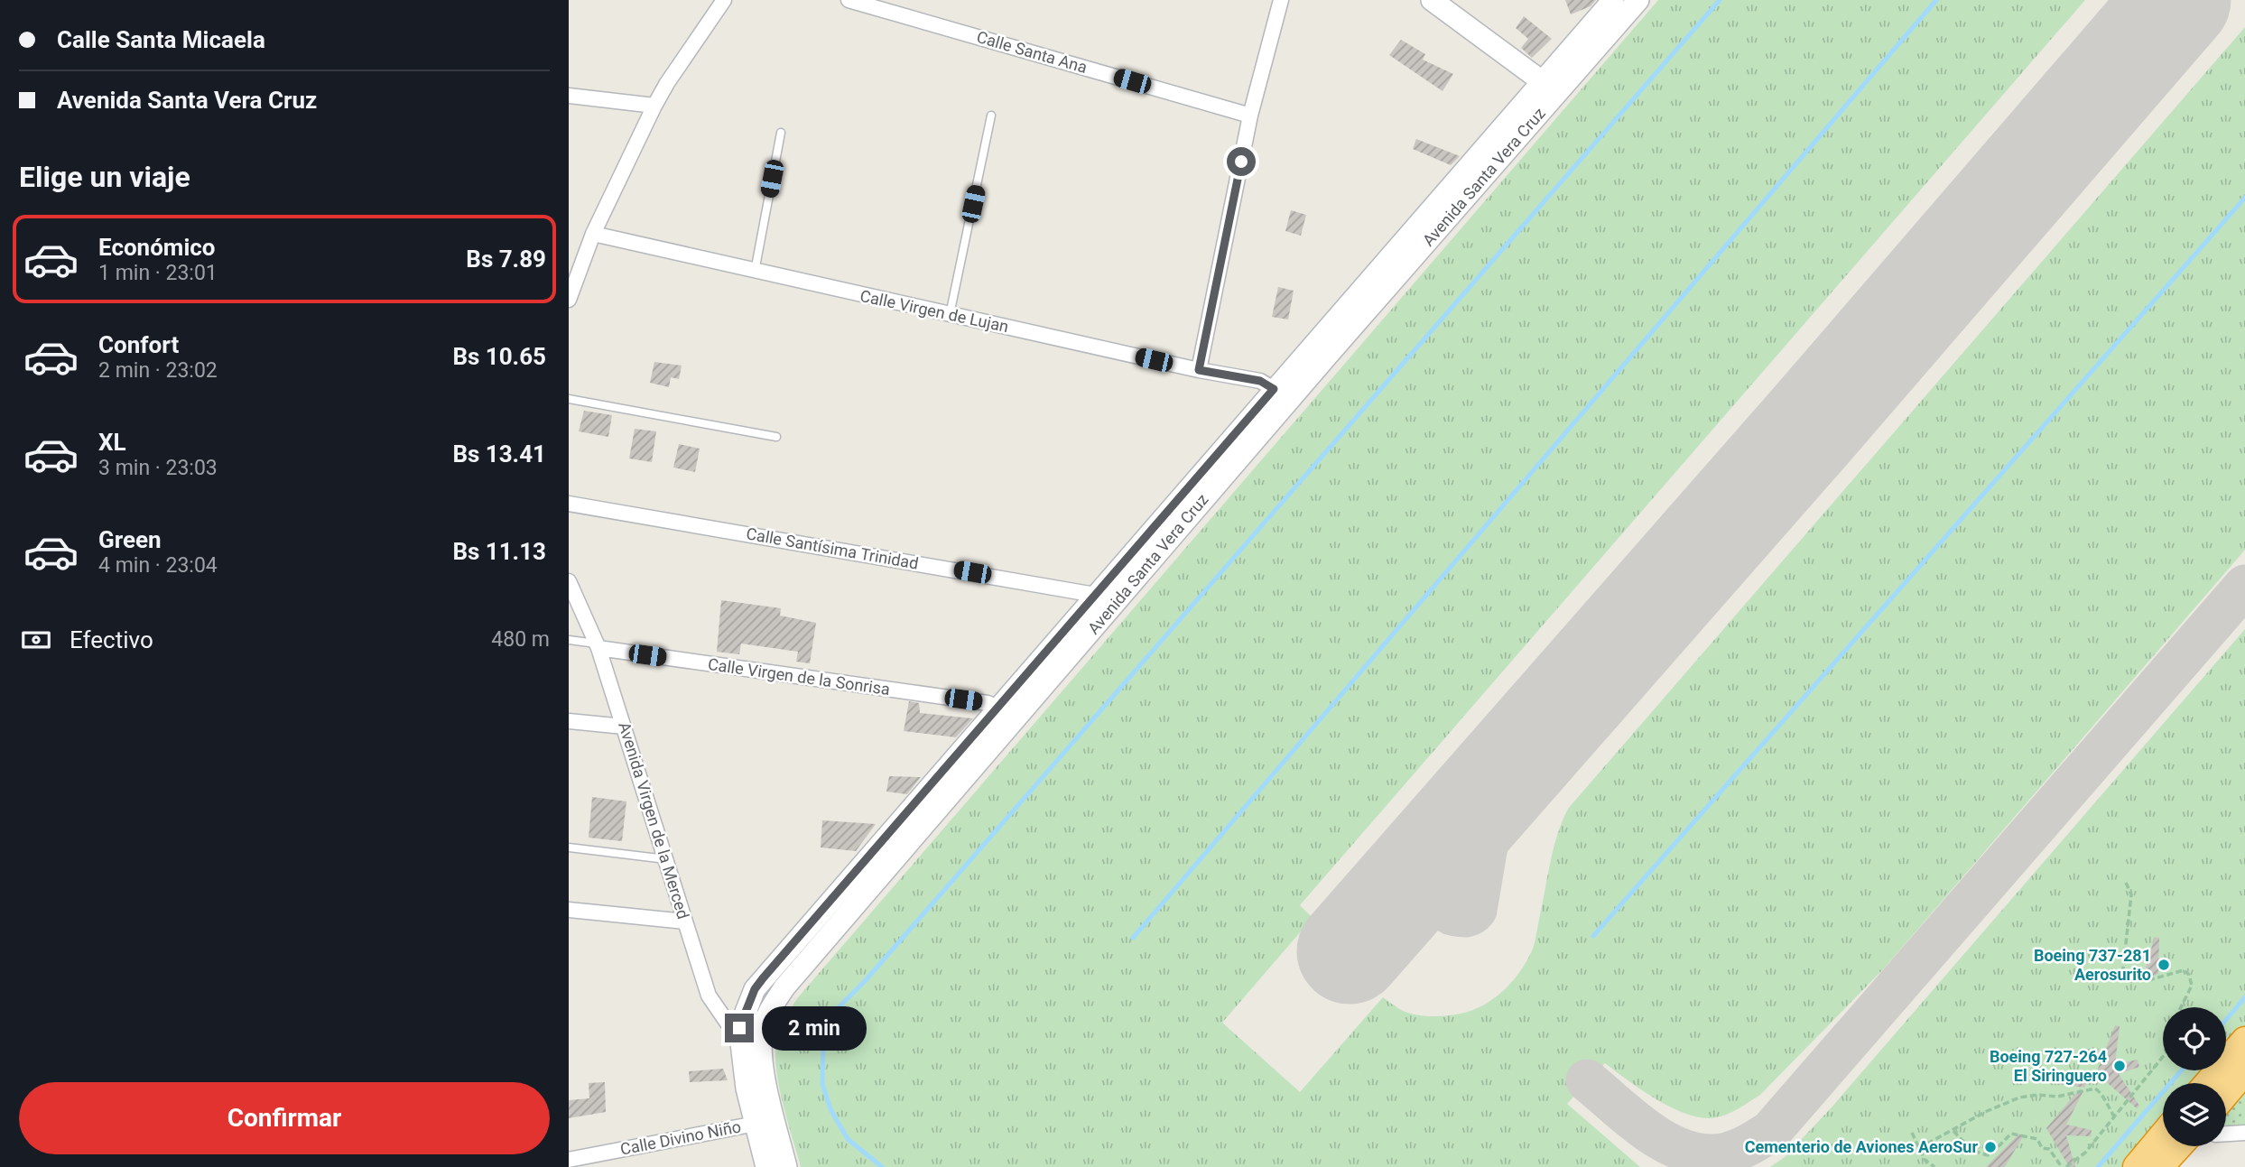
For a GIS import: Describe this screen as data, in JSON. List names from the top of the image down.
{
  "streets": {
    "main road": ["Avenida Santa Vera Cruz"],
    "street": [
      "Calle Santa Ana",
      "Calle Virgen de Lujan",
      "Calle Santísima Trinidad",
      "Calle Virgen de la Sonrisa",
      "Avenida Virgen de la Merced",
      "Calle Divino Niño"
    ]
  },
  "crossings": [
    ["Avenida Santa Vera Cruz", "Calle Virgen de Lujan"],
    ["Avenida Santa Vera Cruz", "Calle Santísima Trinidad"],
    ["Avenida Santa Vera Cruz", "Calle Virgen de la Sonrisa"],
    ["Avenida Santa Vera Cruz", "Avenida Virgen de la Merced"],
    ["Avenida Santa Vera Cruz", "Calle Divino Niño"],
    ["Calle Virgen de la Sonrisa", "Avenida Virgen de la Merced"]
  ],
  "places": ["Boeing 737-281 Aerosurito", "Boeing 727-264 El Siringuero", "Cementerio de Aviones AeroSur"],
  "page": {
    "banner": ["Calle Santa Micaela", "Avenida Santa Vera Cruz"],
    "heading": "Elige un viaje",
    "list": [
      {
        "name": "Económico",
        "note": "1 min · 23:01",
        "value": "Bs 7.89"
      },
      {
        "name": "Confort",
        "note": "2 min · 23:02",
        "value": "Bs 10.65"
      },
      {
        "name": "XL",
        "note": "3 min · 23:03",
        "value": "Bs 13.41"
      },
      {
        "name": "Green",
        "note": "4 min · 23:04",
        "value": "Bs 11.13"
      }
    ],
    "pay": ["Efectivo", "480 m"],
    "bubble": "2 min",
    "buttons": "Confirmar"
  }
}
